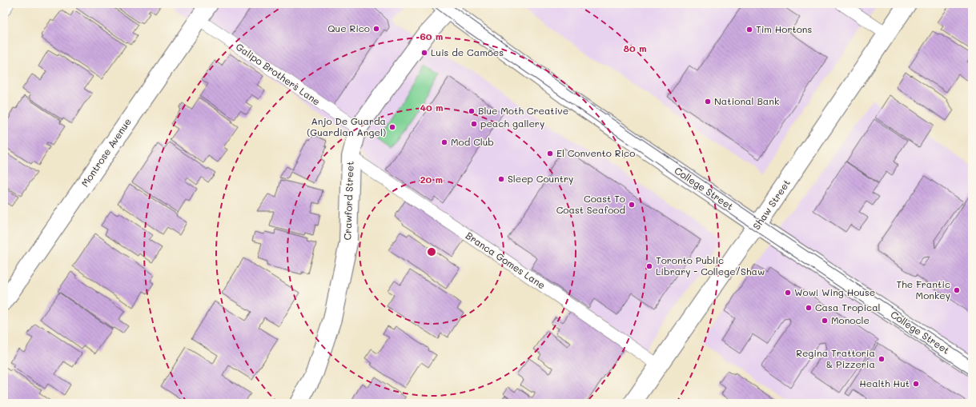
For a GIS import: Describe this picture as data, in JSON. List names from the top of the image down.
{
  "streets": {
    "street": [
      "Montrose Avenue",
      "College Street",
      "Crawford Street",
      "Shaw Street"
    ],
    "lane": ["Galipo Brothers Lane", "Branca Gomes Lane"]
  },
  "crossings": [
    ["Galipo Brothers Lane", "Montrose Avenue"],
    ["Galipo Brothers Lane", "Crawford Street"],
    ["College Street", "Crawford Street"],
    ["College Street", "Shaw Street"],
    ["Crawford Street", "Branca Gomes Lane"],
    ["Shaw Street", "Branca Gomes Lane"]
  ],
  "places": [
    "Que Rico",
    "Tim Hortons",
    "Luis de Camões",
    "National Bank",
    "Blue Moth Creative",
    "peach gallery",
    "Anjo De Guarda (Guardian Angel)",
    "Mod Club",
    "El Convento Rico",
    "Sleep Country",
    "Coast To Coast Seafood",
    "Toronto Public Library - College/Shaw",
    "The Frantic Monkey",
    "Wow! Wing House",
    "Casa Tropical",
    "Monocle",
    "Regina Trattoria & Pizzeria",
    "Health Hut"
  ],
  "rings": [
    "60 m",
    "80 m",
    "40 m",
    "20 m"
  ]
}
